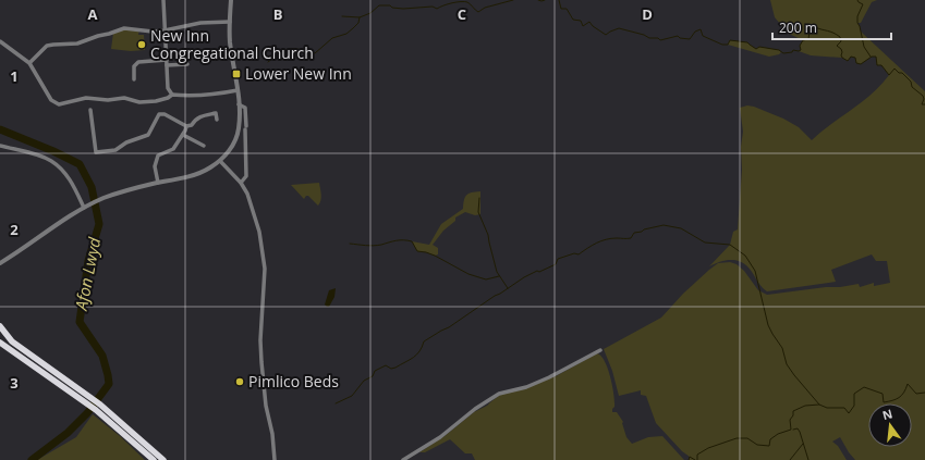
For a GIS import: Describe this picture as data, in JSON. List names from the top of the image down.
{
  "water": ["Afon Lwyd"],
  "places": {
    "other": ["New Inn Congregational Church", "Pimlico Beds"],
    "transit": ["Lower New Inn"]
  },
  "scale_bar": "200 m",
  "north": "top",
  "grid": {
    "columns": [
      "A",
      "B",
      "C",
      "D"
    ],
    "rows": ["1", "2", "3"]
  }
}
